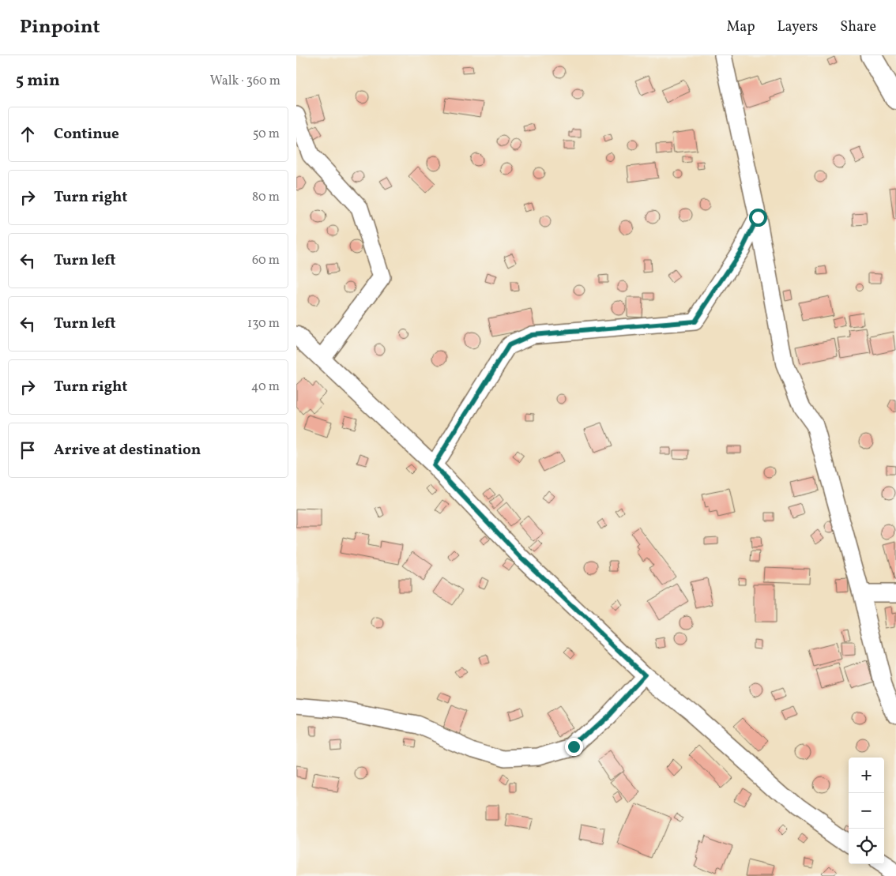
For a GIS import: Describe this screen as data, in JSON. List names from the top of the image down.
{
  "page": {
    "header": "Pinpoint",
    "nav": ["Map", "Layers", "Share"],
    "heading": ["5 min", "Walk · 360 m"],
    "list": [
      ["Continue", "50 m"],
      ["Turn right", "80 m"],
      ["Turn left", "60 m"],
      ["Turn left", "130 m"],
      ["Turn right", "40 m"],
      "Arrive at destination"
    ],
    "map_buttons": ["+", "−"]
  }
}
